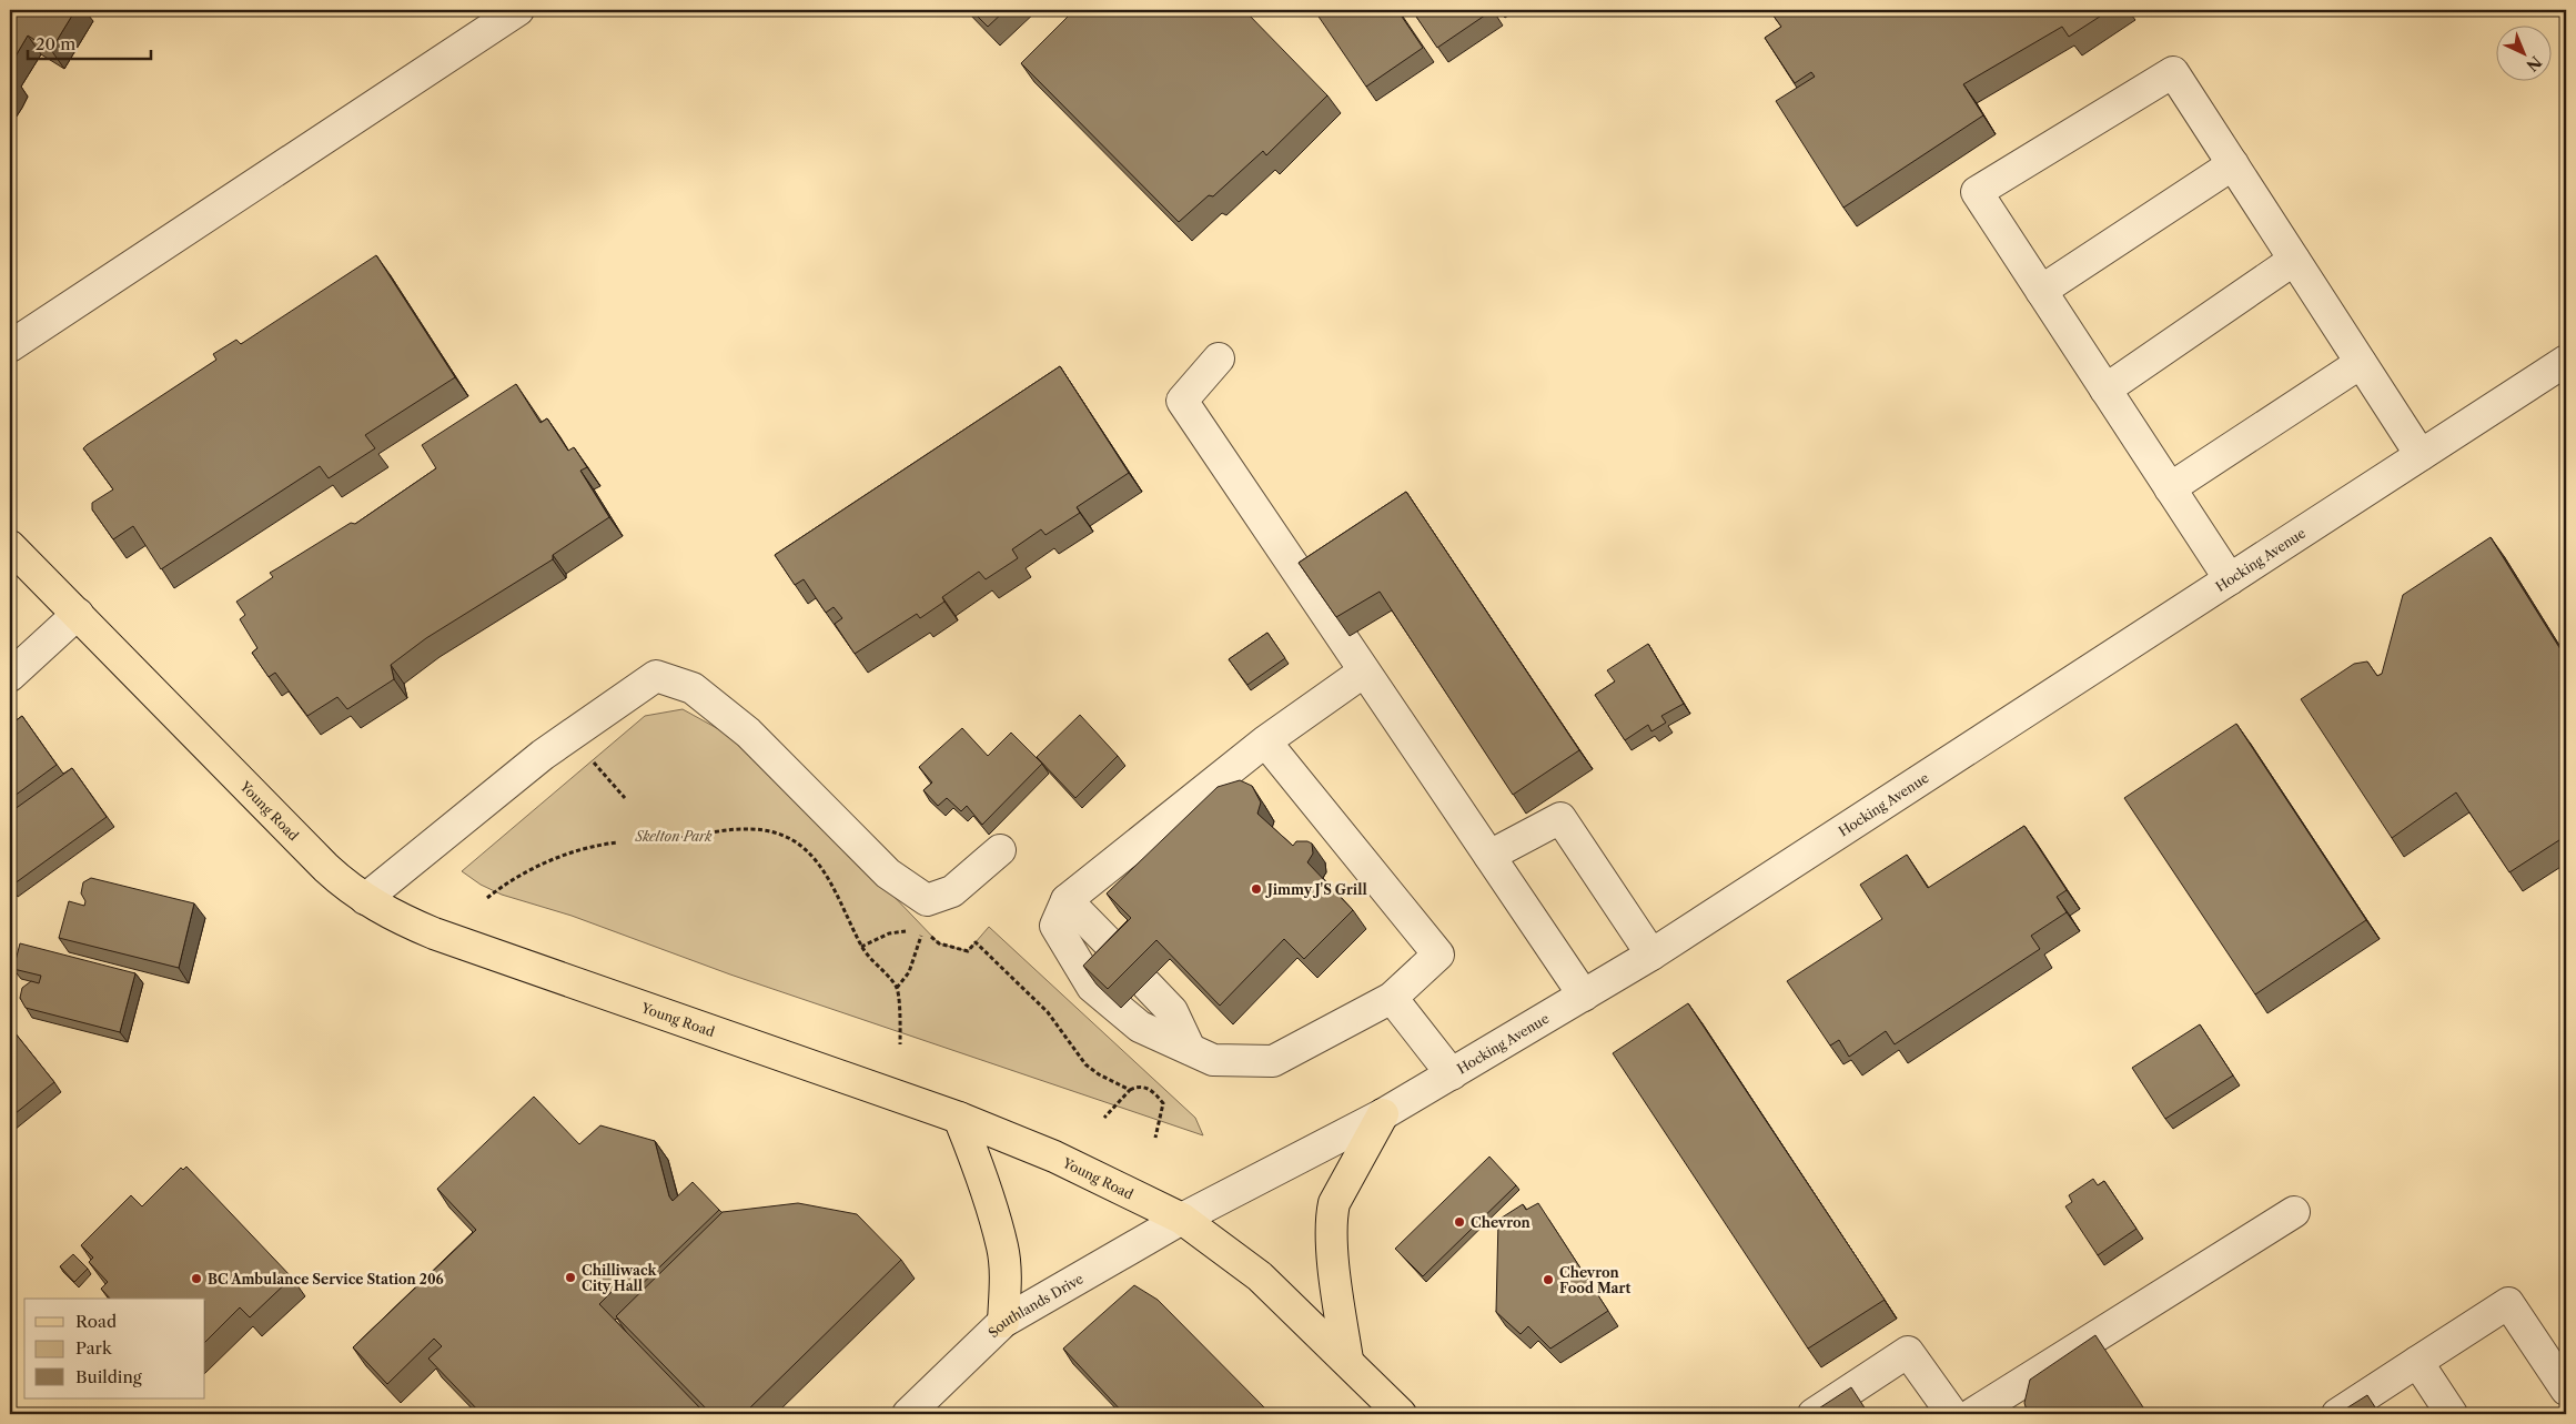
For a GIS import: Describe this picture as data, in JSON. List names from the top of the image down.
{
  "streets": {
    "main road": ["Young Road"],
    "street": ["Hocking Avenue", "Southlands Drive"]
  },
  "crossings": [
    ["Hocking Avenue", "Young Road"],
    ["Hocking Avenue", "Southlands Drive"],
    ["Young Road", "Southlands Drive"]
  ],
  "parks": ["Skelton Park"],
  "places": [
    "Jimmy J'S Grill",
    "Chevron",
    "Chilliwack City Hall",
    "BC Ambulance Service Station 206",
    "Chevron Food Mart"
  ],
  "legend": ["Road", "Park", "Building"],
  "scale_bar": "20 m",
  "north": "bottom right"
}
